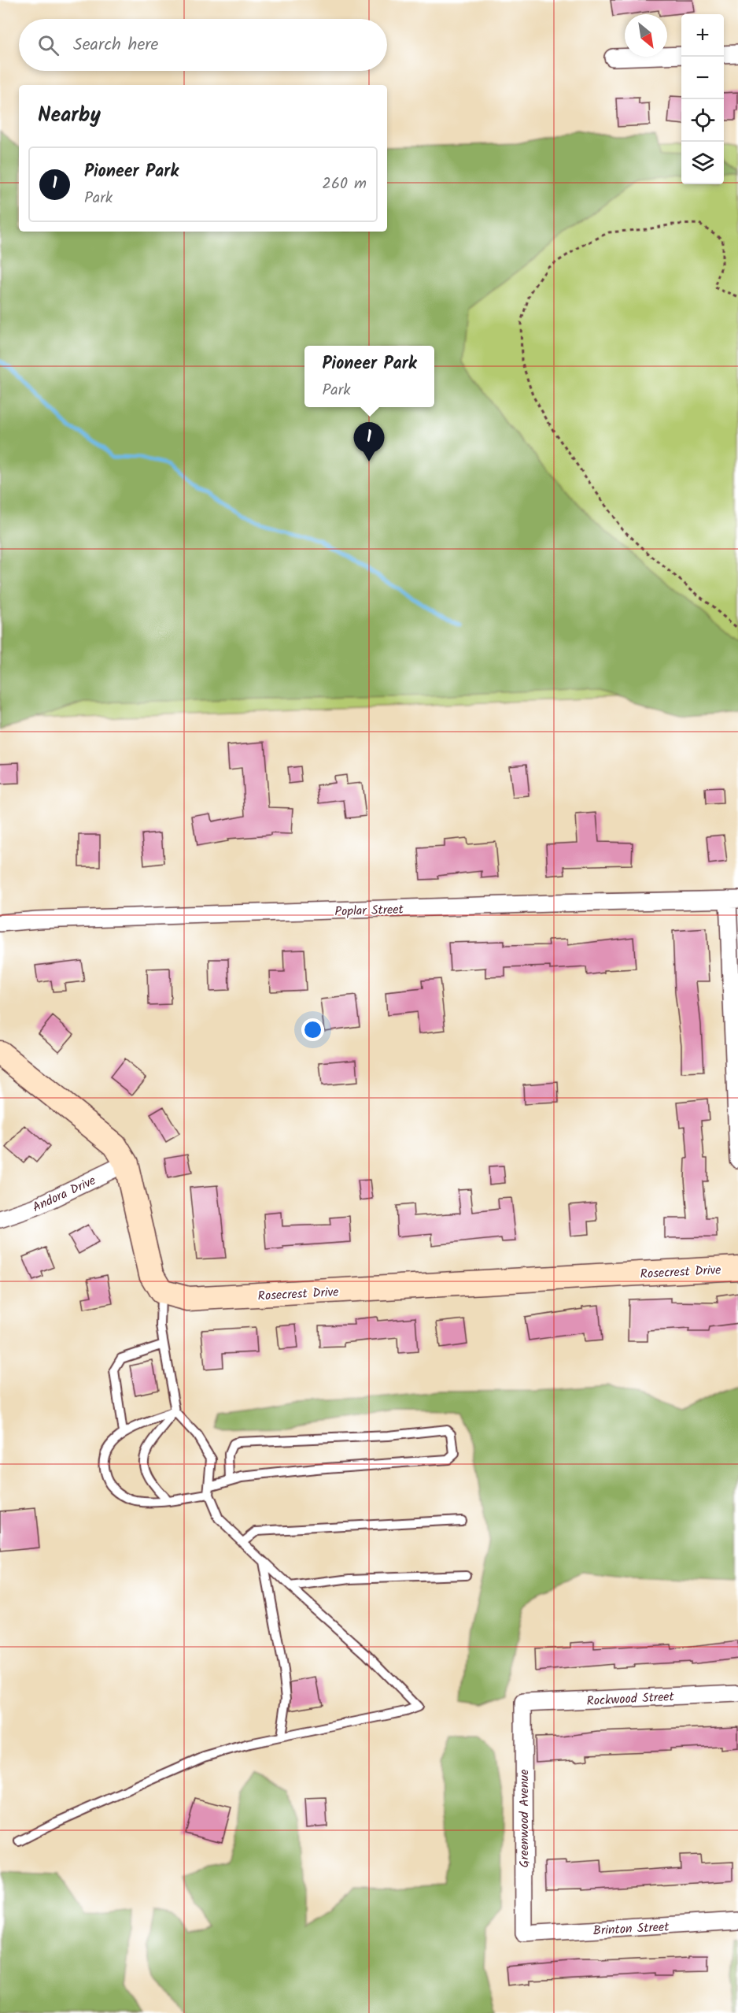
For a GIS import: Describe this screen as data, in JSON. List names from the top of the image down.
{
  "streets": {
    "street": [
      "Poplar Street",
      "Andora Drive",
      "Rosecrest Drive",
      "Rockwood Street",
      "Greenwood Avenue",
      "Brinton Street"
    ]
  },
  "crossings": [
    ["Rockwood Street", "Greenwood Avenue"],
    ["Greenwood Avenue", "Brinton Street"]
  ],
  "north": "bottom right",
  "page": {
    "map_buttons": ["+", "−"],
    "search": "Search here",
    "heading": "Nearby",
    "list": [
      {
        "mark": "1",
        "name": "Pioneer Park",
        "note": "Park",
        "value": "260 m"
      }
    ],
    "popup": ["Pioneer Park", "Park"],
    "pins": "1"
  }
}
